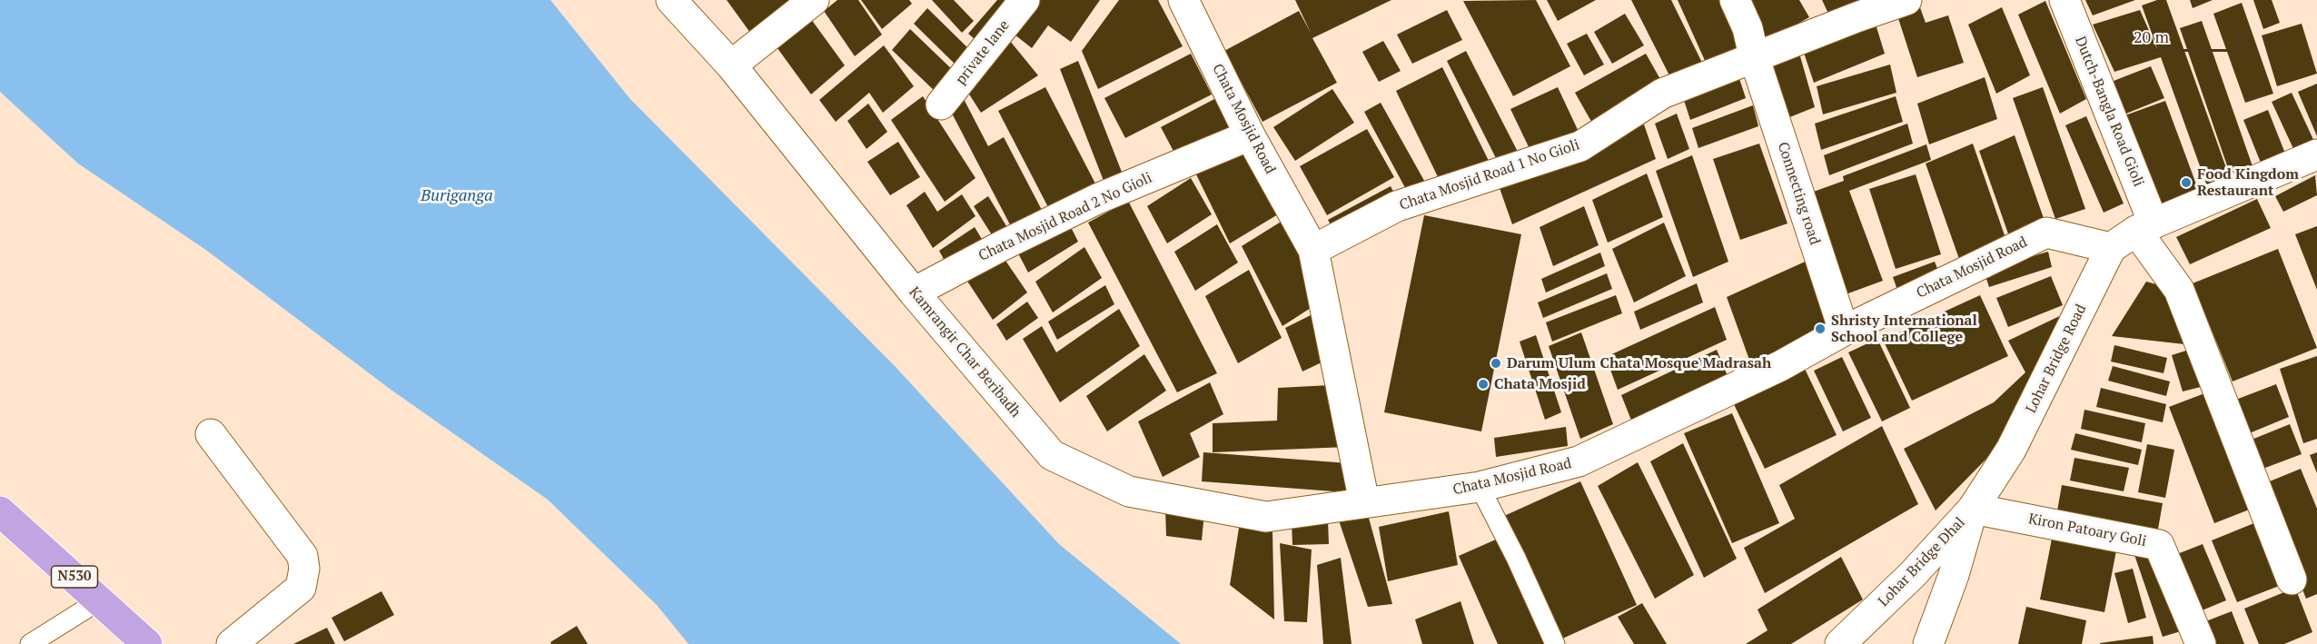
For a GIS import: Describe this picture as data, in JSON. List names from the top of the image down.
{
  "streets": {
    "highway": ["N530"],
    "street": [
      "private lane",
      "Dutch-Bangla Road Gioli",
      "Chata Mosjid Road",
      "Chata Mosjid Road 1 No Gioli",
      "Connecting road",
      "Chata Mosjid Road 2 No Gioli",
      "Kamrangir Char Beribadh",
      "Lohar Bridge Road",
      "Kiron Patoary Goli",
      "Lohar Bridge Dhal"
    ]
  },
  "crossings": [
    ["Dutch-Bangla Road Gioli", "Lohar Bridge Road"],
    ["Chata Mosjid Road", "Chata Mosjid Road 1 No Gioli"],
    ["Chata Mosjid Road", "Connecting road"],
    ["Chata Mosjid Road", "Chata Mosjid Road 2 No Gioli"],
    ["Chata Mosjid Road", "Kamrangir Char Beribadh"],
    ["Chata Mosjid Road", "Lohar Bridge Road"],
    ["Chata Mosjid Road 1 No Gioli", "Connecting road"],
    ["Chata Mosjid Road 2 No Gioli", "Kamrangir Char Beribadh"],
    ["Lohar Bridge Road", "Kiron Patoary Goli"],
    ["Lohar Bridge Road", "Lohar Bridge Dhal"],
    ["Kiron Patoary Goli", "Lohar Bridge Dhal"]
  ],
  "water": ["Buriganga"],
  "places": [
    "Food Kingdom Restaurant",
    "Shristy International School and College",
    "Darum Ulum Chata Mosque Madrasah",
    "Chata Mosjid"
  ],
  "scale_bar": "20 m"
}
